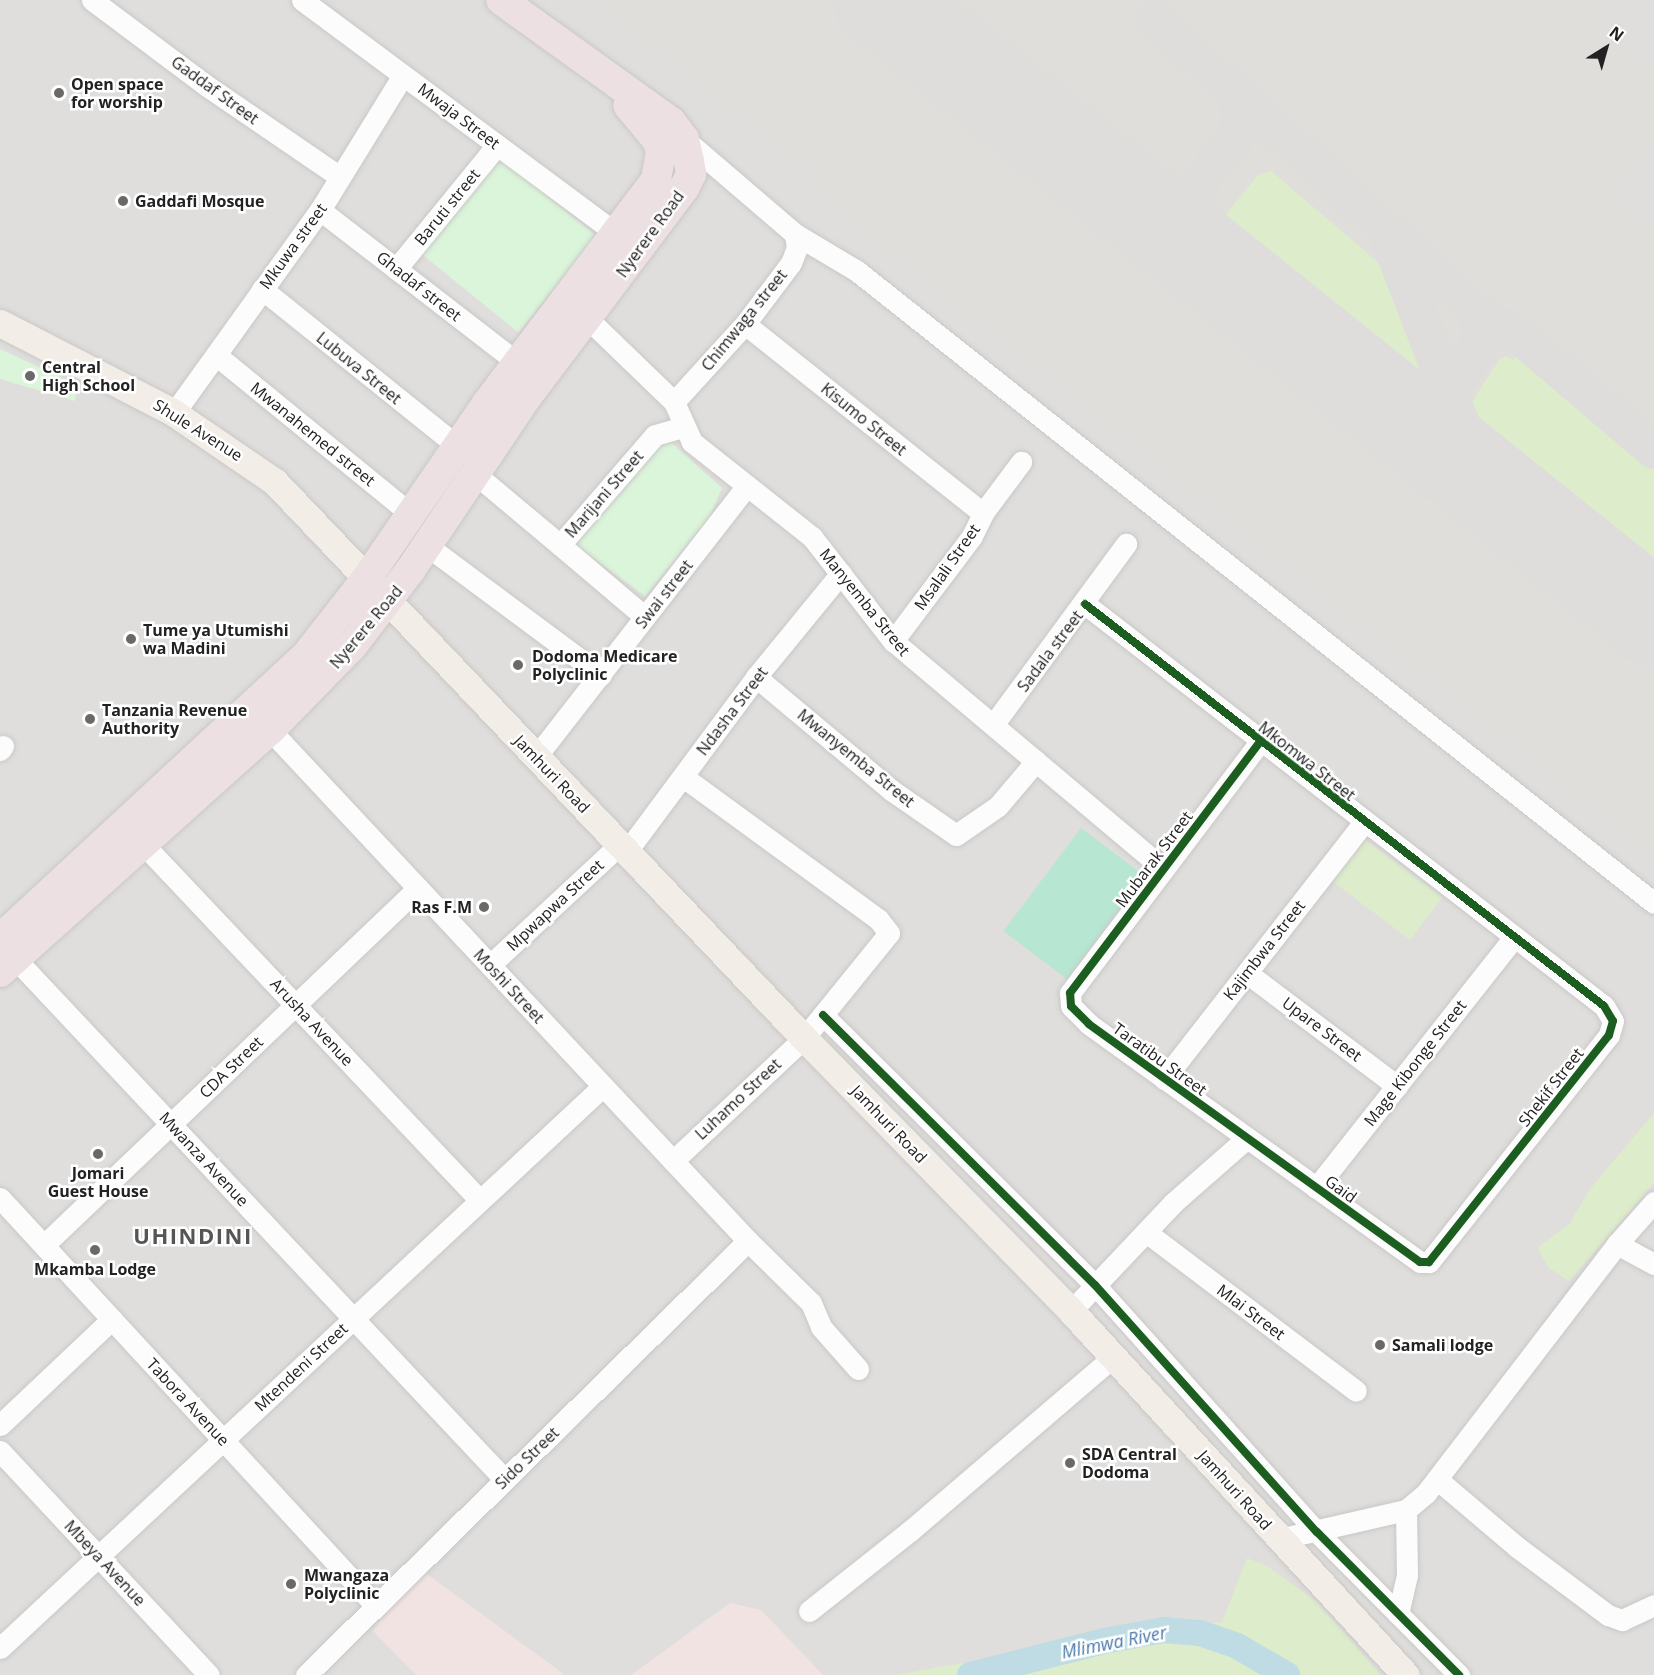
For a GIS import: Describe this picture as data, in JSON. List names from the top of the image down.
{
  "streets": {
    "highway": ["Nyerere Road"],
    "main road": ["Shule Avenue", "Jamhuri Road"],
    "street": [
      "Gaddaf Street",
      "Mwaja Street",
      "Baruti street",
      "Mkuwa street",
      "Ghadaf street",
      "Chimwaga street",
      "Lubuva Street",
      "Kisumo Street",
      "Mwanahemed street",
      "Marijani Street",
      "Msalali Street",
      "Swai street",
      "Manyemba Street",
      "Sadala street",
      "Ndasha Street",
      "Mwanyemba Street",
      "Mkomwa Street",
      "Mubarak Street",
      "Mpwapwa Street",
      "Kajimbwa Street",
      "Moshi Street",
      "Arusha Avenue",
      "Upare Street",
      "Taratibu Street",
      "Mage Kibonge Street",
      "CDA Street",
      "Shekif Street",
      "Luhamo Street",
      "Mwanza Avenue",
      "Gaid",
      "Mlai Street",
      "Mtendeni Street",
      "Tabora Avenue",
      "Sido Street",
      "Mbeya Avenue"
    ]
  },
  "crossings": [
    ["Gaddaf Street", "Mkuwa street"],
    ["Mwaja Street", "Baruti street"],
    ["Mwaja Street", "Nyerere Road"],
    ["Mwaja Street", "Mkuwa street"],
    ["Baruti street", "Ghadaf street"],
    ["Nyerere Road", "Ghadaf street"],
    ["Nyerere Road", "Lubuva Street"],
    ["Nyerere Road", "Shule Avenue"],
    ["Nyerere Road", "Mwanahemed street"],
    ["Nyerere Road", "Marijani Street"],
    ["Nyerere Road", "Manyemba Street"],
    ["Nyerere Road", "Jamhuri Road"],
    ["Nyerere Road", "Moshi Street"],
    ["Nyerere Road", "Arusha Avenue"],
    ["Nyerere Road", "Mwanza Avenue"],
    ["Mkuwa street", "Ghadaf street"],
    ["Mkuwa street", "Lubuva Street"],
    ["Mkuwa street", "Shule Avenue"],
    ["Mkuwa street", "Mwanahemed street"],
    ["Chimwaga street", "Kisumo Street"],
    ["Chimwaga street", "Manyemba Street"],
    ["Kisumo Street", "Msalali Street"],
    ["Shule Avenue", "Jamhuri Road"],
    ["Marijani Street", "Manyemba Street"],
    ["Msalali Street", "Manyemba Street"],
    ["Swai street", "Manyemba Street"],
    ["Swai street", "Jamhuri Road"],
    ["Manyemba Street", "Sadala street"],
    ["Manyemba Street", "Ndasha Street"],
    ["Manyemba Street", "Mwanyemba Street"],
    ["Manyemba Street", "Mubarak Street"],
    ["Sadala street", "Mkomwa Street"],
    ["Ndasha Street", "Mwanyemba Street"],
    ["Ndasha Street", "Jamhuri Road"],
    ["Ndasha Street", "Mpwapwa Street"],
    ["Ndasha Street", "Luhamo Street"],
    ["Mkomwa Street", "Mubarak Street"],
    ["Mkomwa Street", "Kajimbwa Street"],
    ["Mkomwa Street", "Mage Kibonge Street"],
    ["Mkomwa Street", "Shekif Street"],
    ["Jamhuri Road", "Mpwapwa Street"],
    ["Jamhuri Road", "Luhamo Street"],
    ["Mubarak Street", "Taratibu Street"],
    ["Mpwapwa Street", "Moshi Street"],
    ["Kajimbwa Street", "Upare Street"],
    ["Kajimbwa Street", "Taratibu Street"],
    ["Moshi Street", "CDA Street"],
    ["Moshi Street", "Luhamo Street"],
    ["Moshi Street", "Mtendeni Street"],
    ["Moshi Street", "Sido Street"],
    ["Arusha Avenue", "CDA Street"],
    ["Arusha Avenue", "Mtendeni Street"],
    ["Upare Street", "Mage Kibonge Street"],
    ["Taratibu Street", "Gaid"],
    ["Mage Kibonge Street", "Shekif Street"],
    ["Mage Kibonge Street", "Gaid"],
    ["CDA Street", "Mwanza Avenue"],
    ["CDA Street", "Tabora Avenue"],
    ["Shekif Street", "Gaid"],
    ["Mwanza Avenue", "Mtendeni Street"],
    ["Mwanza Avenue", "Sido Street"],
    ["Mtendeni Street", "Tabora Avenue"],
    ["Mtendeni Street", "Mbeya Avenue"],
    ["Tabora Avenue", "Sido Street"]
  ],
  "districts": ["UHINDINI"],
  "water": ["Mlimwa River"],
  "places": [
    "Open space for worship",
    "Gaddafi Mosque",
    "Central High School",
    "Tume ya Utumishi wa Madini",
    "Dodoma Medicare Polyclinic",
    "Tanzania Revenue Authority",
    "Ras F.M",
    "Jomari Guest House",
    "Mkamba Lodge",
    "Samali lodge",
    "SDA Central Dodoma",
    "Mwangaza Polyclinic"
  ],
  "north": "top right"
}
